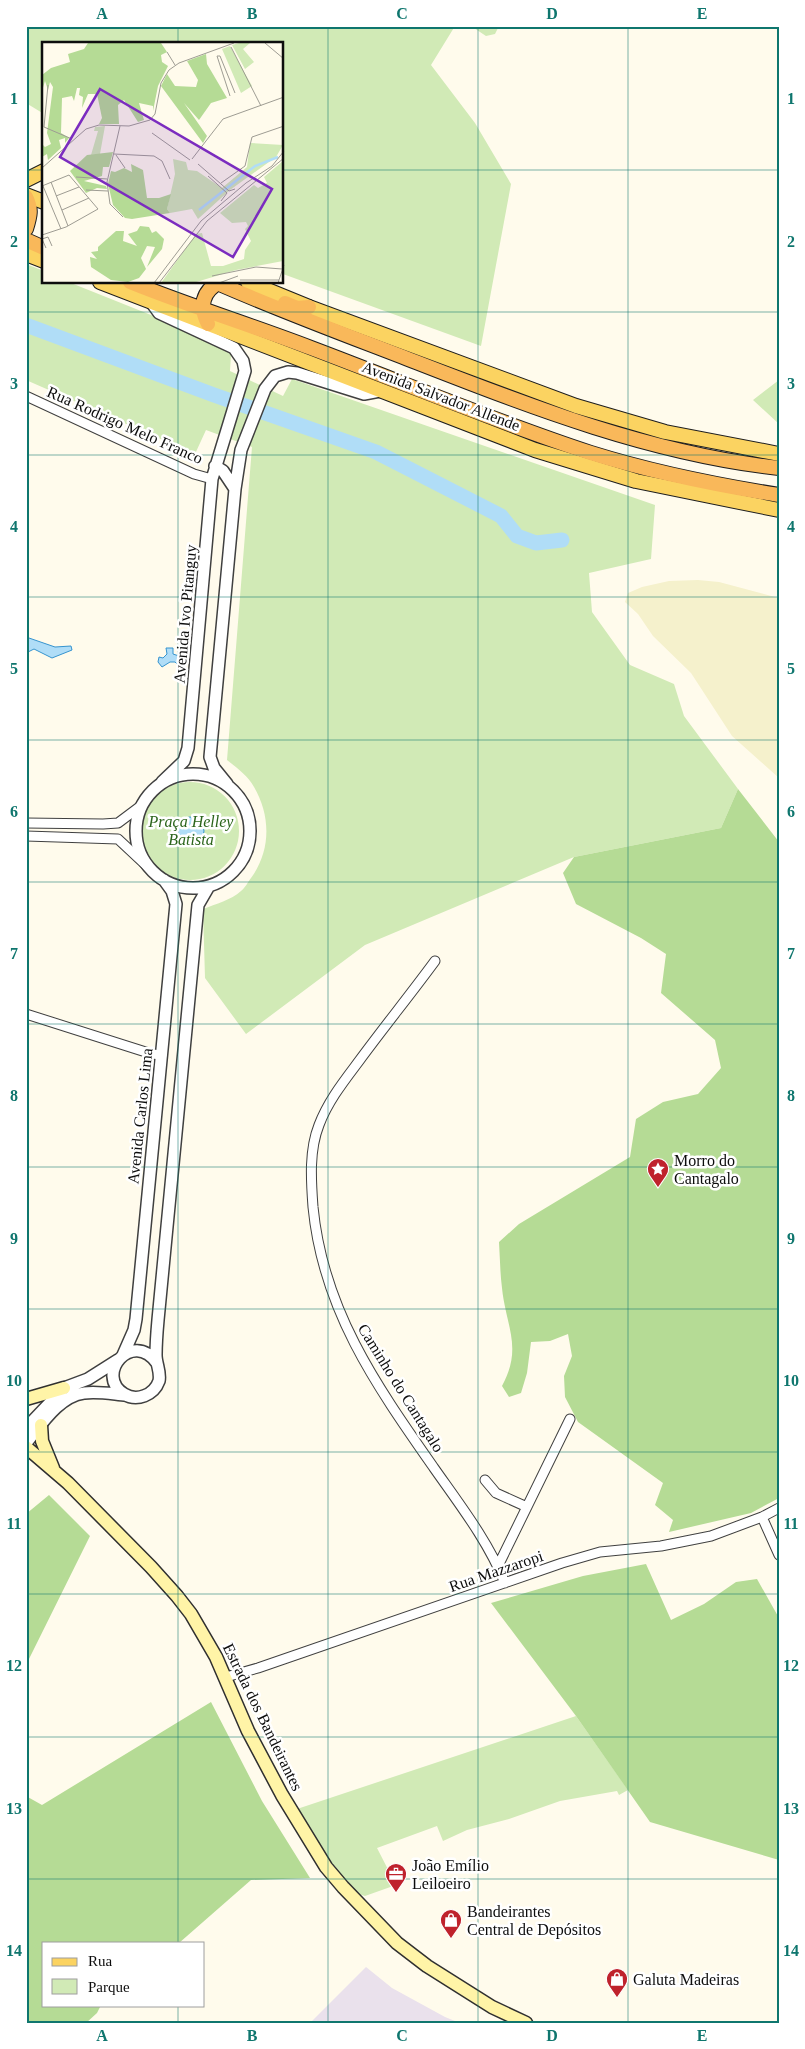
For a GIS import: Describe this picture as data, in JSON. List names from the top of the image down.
{
  "streets": {
    "highway": ["Avenida Salvador Allende"],
    "main road": ["Estrada dos Bandeirantes"],
    "street": [
      "Rua Rodrigo Melo Franco",
      "Avenida Ivo Pitanguy",
      "Avenida Carlos Lima",
      "Caminho do Cantagalo",
      "Rua Mazzaropi"
    ]
  },
  "crossings": [
    ["Avenida Salvador Allende", "Avenida Ivo Pitanguy"],
    ["Rua Rodrigo Melo Franco", "Avenida Ivo Pitanguy"],
    ["Avenida Ivo Pitanguy", "Avenida Carlos Lima"],
    ["Caminho do Cantagalo", "Rua Mazzaropi"],
    ["Rua Mazzaropi", "Estrada dos Bandeirantes"]
  ],
  "parks": ["Praça Helley Batista"],
  "places": {
    "place": ["Morro do Cantagalo"],
    "office": ["João Emílio Leiloeiro"],
    "shop": ["Bandeirantes Central de Depósitos", "Galuta Madeiras"]
  },
  "legend": ["Rua", "Parque"],
  "grid": {
    "columns": [
      "A",
      "B",
      "C",
      "D",
      "E"
    ],
    "rows": [
      "1",
      "2",
      "3",
      "4",
      "5",
      "6",
      "7",
      "8",
      "9",
      "10",
      "11",
      "12",
      "13",
      "14"
    ]
  }
}
